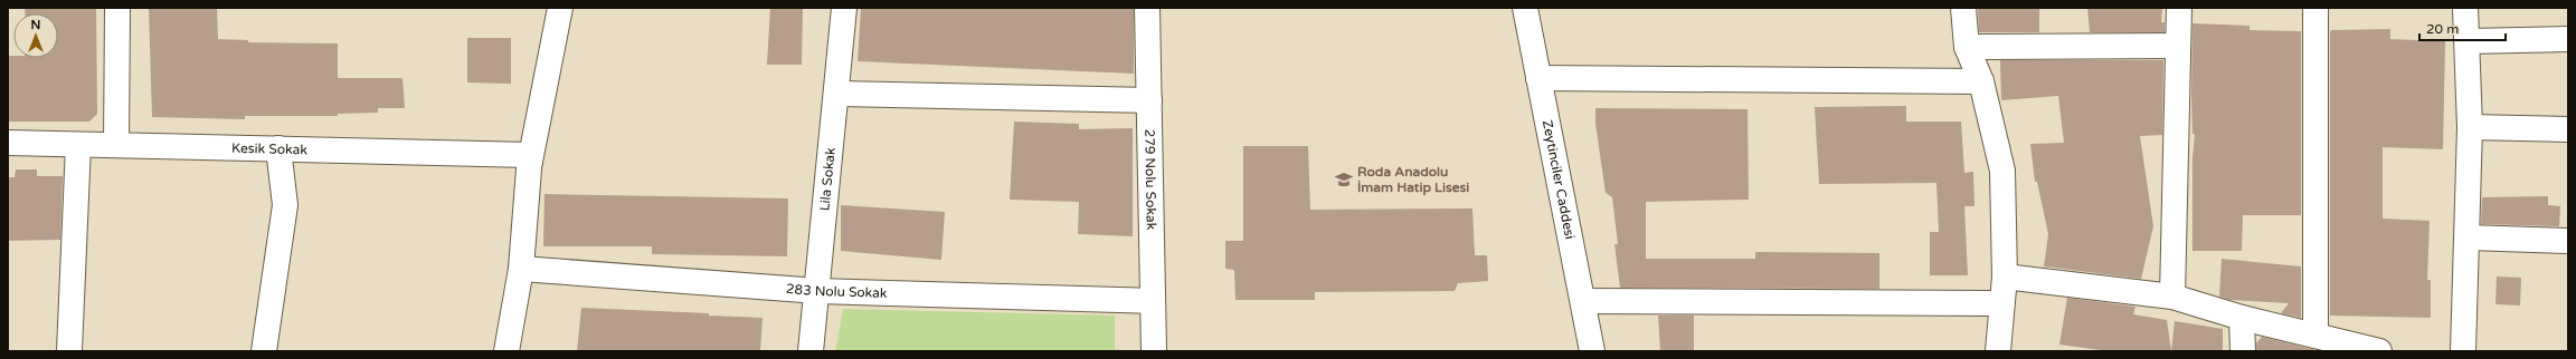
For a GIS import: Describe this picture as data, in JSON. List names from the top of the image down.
{
  "streets": {
    "street": [
      "Kesik Sokak",
      "Lila Sokak",
      "279 Nolu Sokak",
      "Zeytinciler Caddesi",
      "283 Nolu Sokak"
    ]
  },
  "crossings": [
    ["Lila Sokak", "283 Nolu Sokak"],
    ["279 Nolu Sokak", "283 Nolu Sokak"]
  ],
  "places": {
    "school or university": ["Roda Anadolu İmam Hatip Lisesi"]
  },
  "scale_bar": "20 m",
  "north": "top"
}
